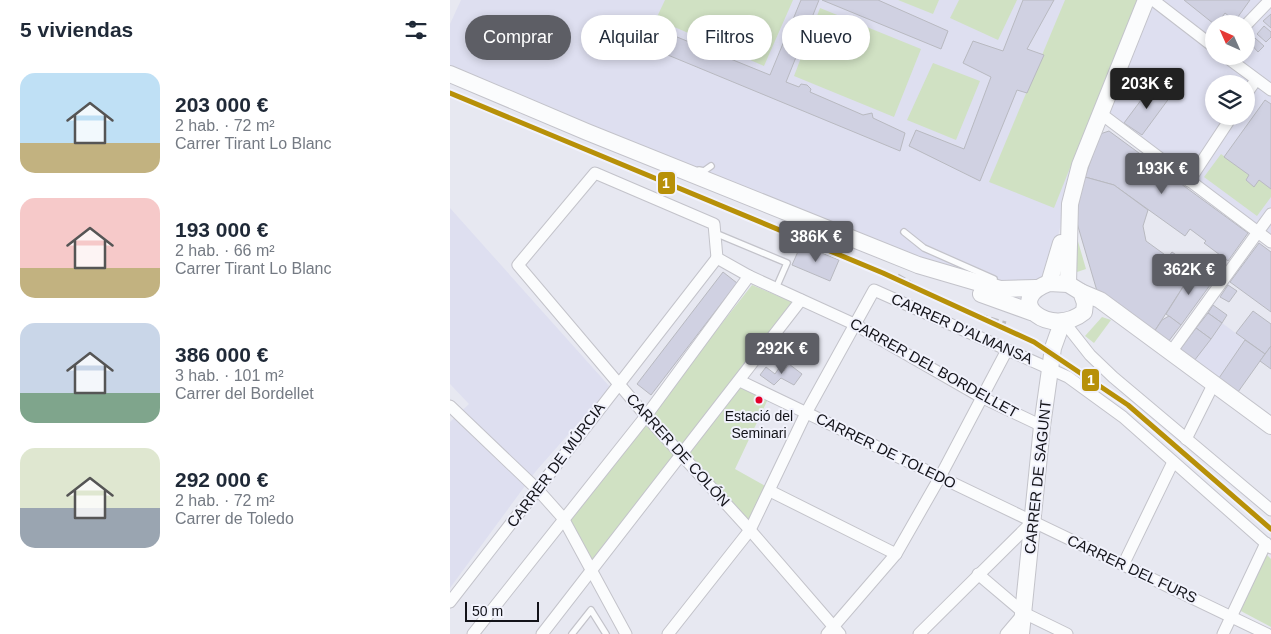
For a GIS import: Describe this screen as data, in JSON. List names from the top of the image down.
{
  "streets": {
    "street": [
      "CARRER D'ALMANSA",
      "CARRER DEL BORDELLET",
      "CARRER DE COLÓN",
      "CARRER DE TOLEDO",
      "CARRER DE MÚRCIA",
      "CARRER DE SAGUNT",
      "CARRER DEL FURS"
    ]
  },
  "crossings": [
    ["CARRER D'ALMANSA", "CARRER DEL BORDELLET"],
    ["CARRER D'ALMANSA", "CARRER DE SAGUNT"],
    ["CARRER DEL BORDELLET", "CARRER DE MÚRCIA"],
    ["CARRER DEL BORDELLET", "CARRER DE SAGUNT"],
    ["CARRER DE COLÓN", "CARRER DE MÚRCIA"],
    ["CARRER DE TOLEDO", "CARRER DE SAGUNT"],
    ["CARRER DE TOLEDO", "CARRER DEL FURS"],
    ["CARRER DE SAGUNT", "CARRER DEL FURS"]
  ],
  "places": ["Estació del Seminari"],
  "lines": ["transit line 1"],
  "scale_bar": "50 m",
  "north": "top left",
  "page": {
    "heading": "5 viviendas",
    "chip": [
      "Comprar",
      "Alquilar",
      "Filtros",
      "Nuevo"
    ],
    "list": [
      {
        "name": "203 000 €",
        "note": "2 hab. · 72 m² · Carrer Tirant Lo Blanc"
      },
      {
        "name": "193 000 €",
        "note": "2 hab. · 66 m² · Carrer Tirant Lo Blanc"
      },
      {
        "name": "386 000 €",
        "note": "3 hab. · 101 m² · Carrer del Bordellet"
      },
      {
        "name": "292 000 €",
        "note": "2 hab. · 72 m² · Carrer de Toledo"
      }
    ],
    "price": [
      "203K €",
      "193K €",
      "386K €",
      "362K €",
      "292K €"
    ],
    "scale": "50 m"
  }
}
